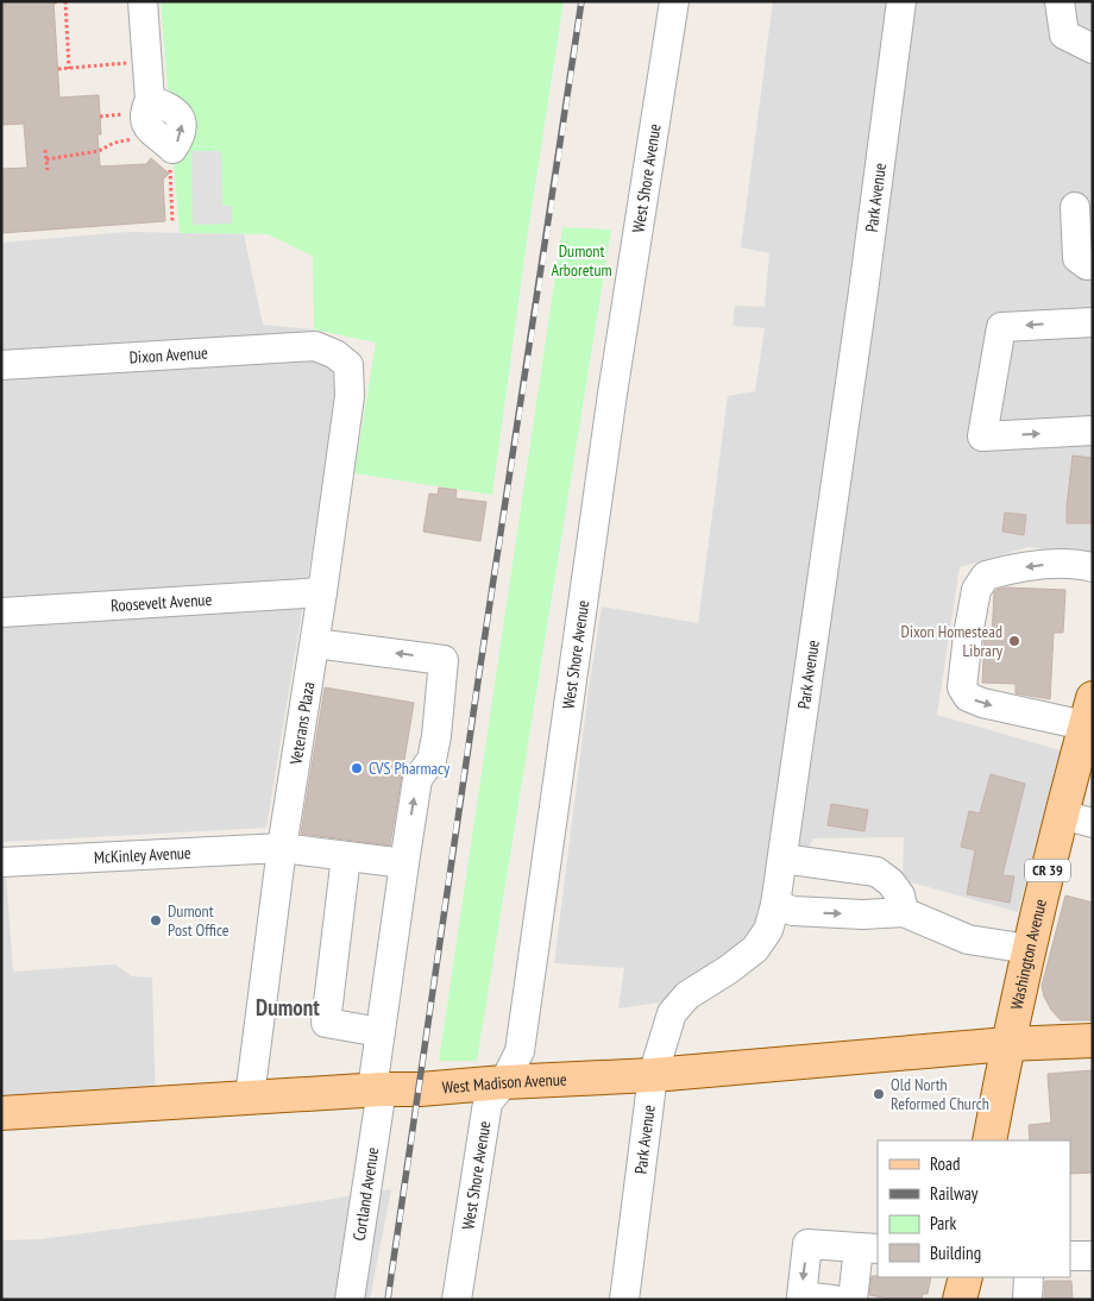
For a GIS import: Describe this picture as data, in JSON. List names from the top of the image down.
{
  "streets": {
    "main road": ["CR 39", "Washington Avenue", "West Madison Avenue"],
    "street": [
      "West Shore Avenue",
      "Park Avenue",
      "Dixon Avenue",
      "Roosevelt Avenue",
      "Veterans Plaza",
      "McKinley Avenue",
      "Cortland Avenue"
    ]
  },
  "crossings": [
    ["West Shore Avenue", "West Madison Avenue"],
    ["Park Avenue", "West Madison Avenue"],
    ["Dixon Avenue", "Veterans Plaza"],
    ["Roosevelt Avenue", "Veterans Plaza"],
    ["Veterans Plaza", "McKinley Avenue"],
    ["Veterans Plaza", "West Madison Avenue"],
    ["Veterans Plaza", "Cortland Avenue"],
    ["McKinley Avenue", "Cortland Avenue"],
    ["Washington Avenue", "West Madison Avenue"],
    ["West Madison Avenue", "Cortland Avenue"]
  ],
  "districts": ["Dumont"],
  "parks": ["Dumont Arboretum"],
  "places": [
    "Dixon Homestead Library",
    "CVS Pharmacy",
    "Dumont Post Office",
    "Old North Reformed Church"
  ],
  "legend": [
    "Road",
    "Railway",
    "Park",
    "Building"
  ]
}
